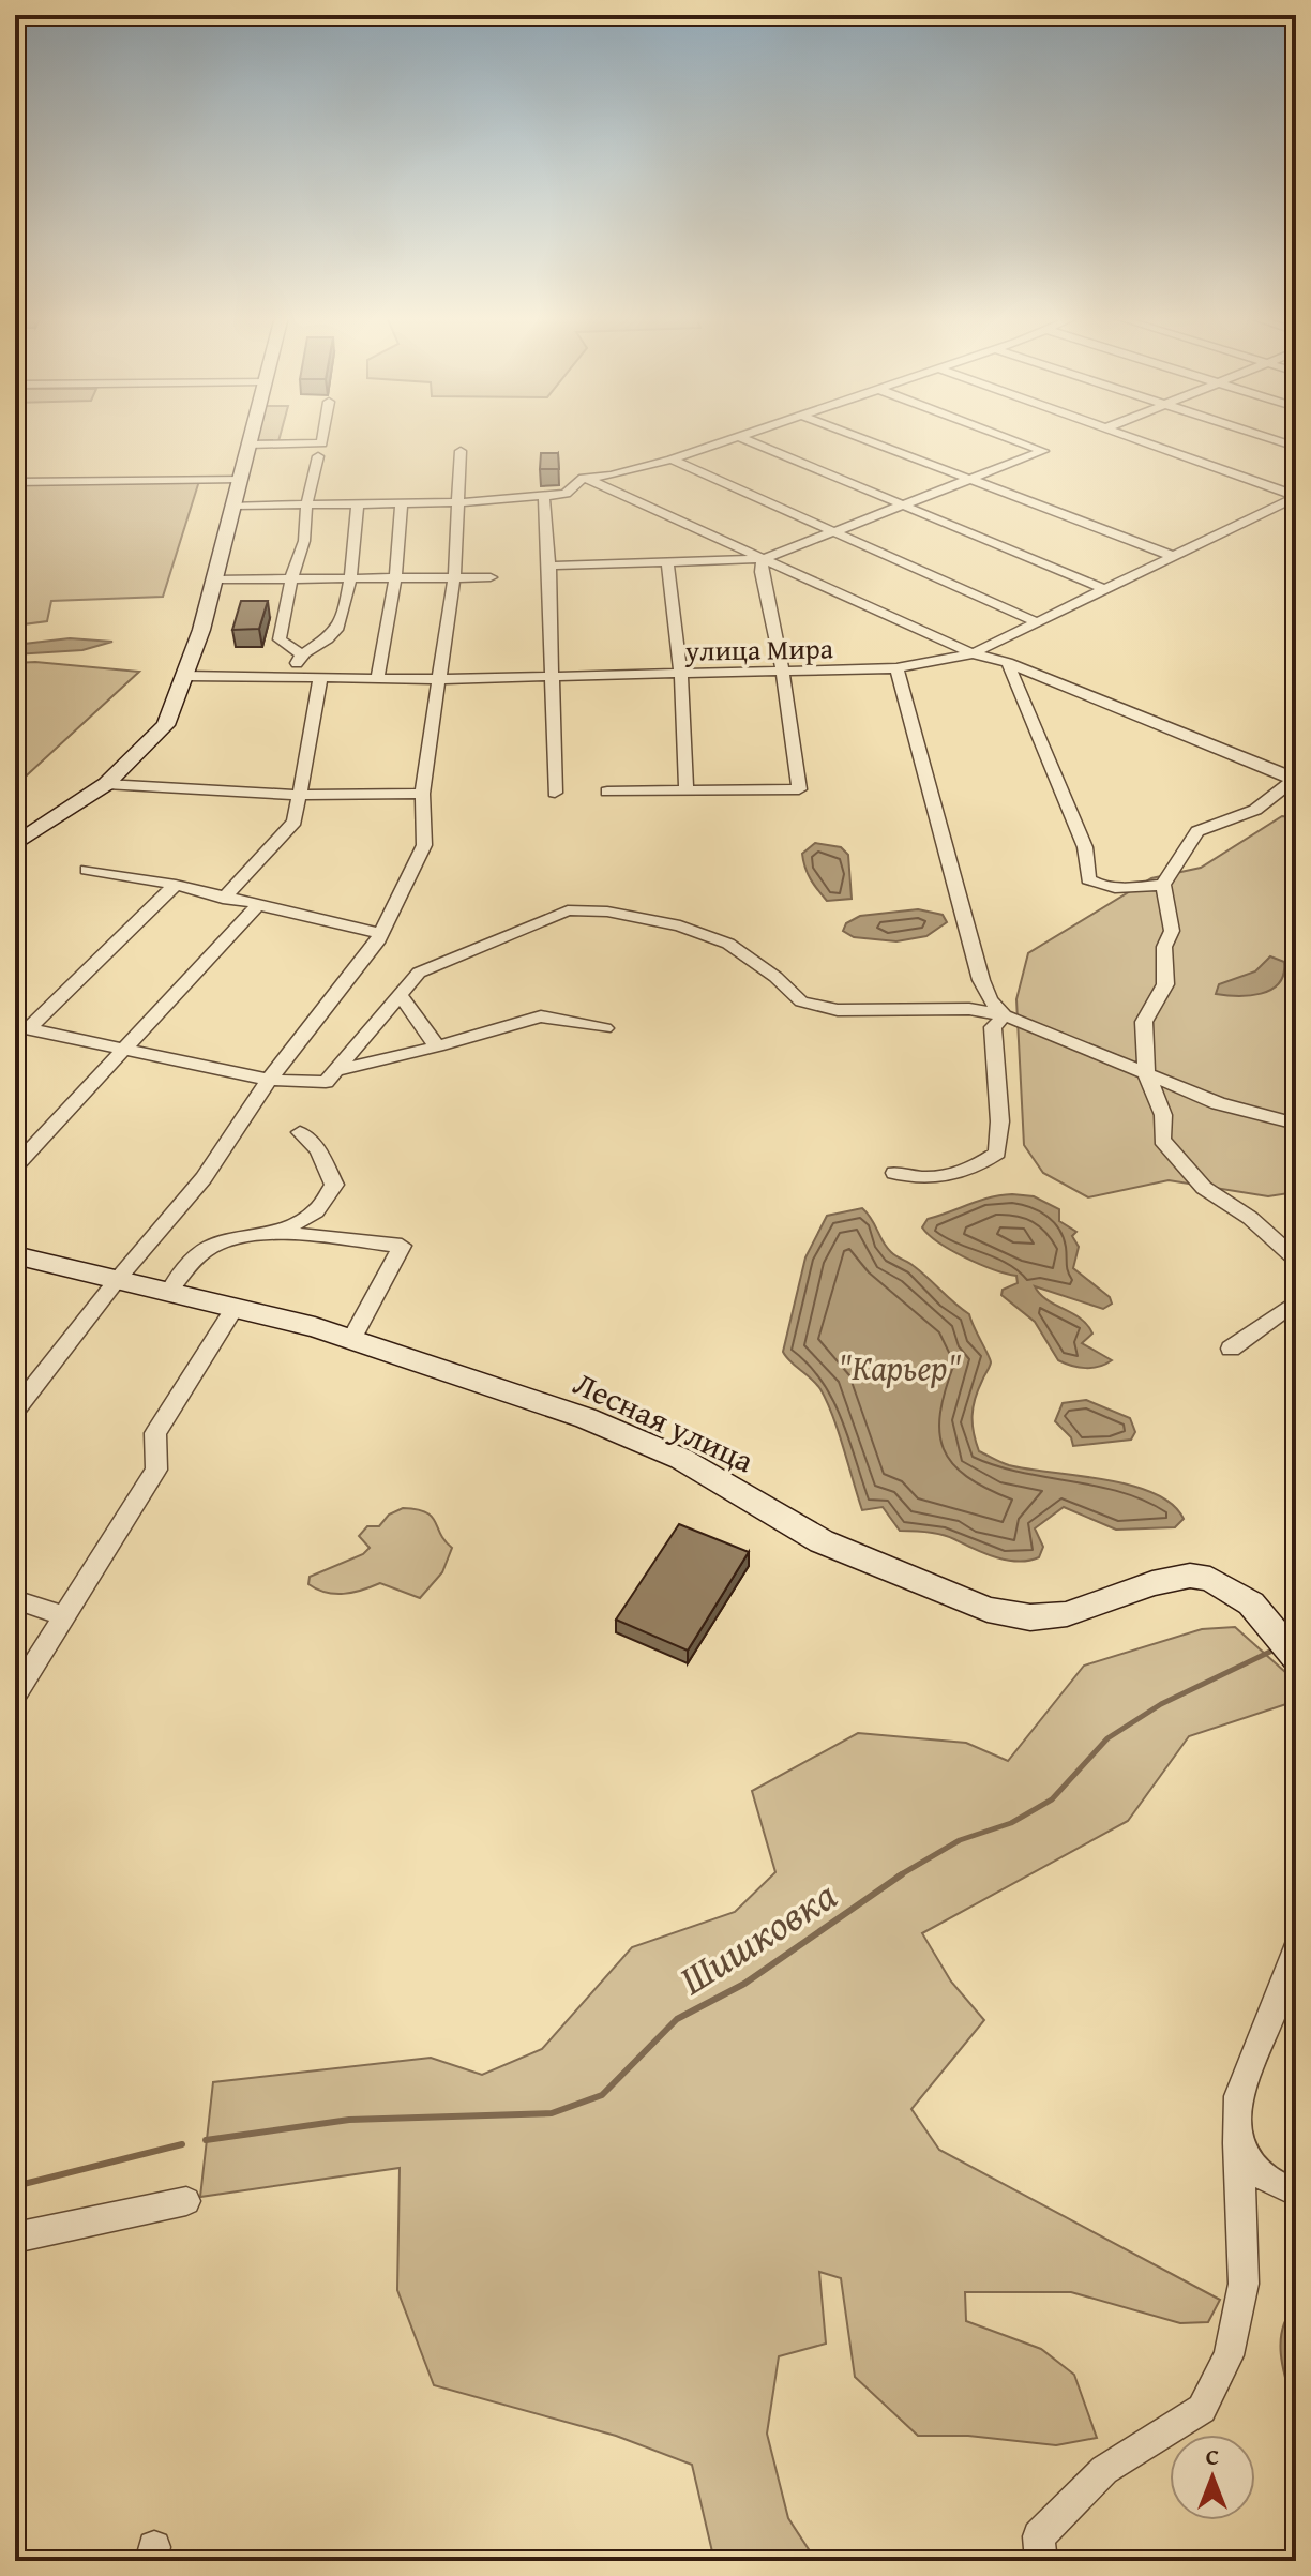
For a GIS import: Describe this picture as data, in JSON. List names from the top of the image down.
{
  "streets": {
    "main road": ["Лесная улица"],
    "street": ["улица Мира"]
  },
  "water": ["\"Карьер\"", "Шишковка"],
  "north": "top"
}
